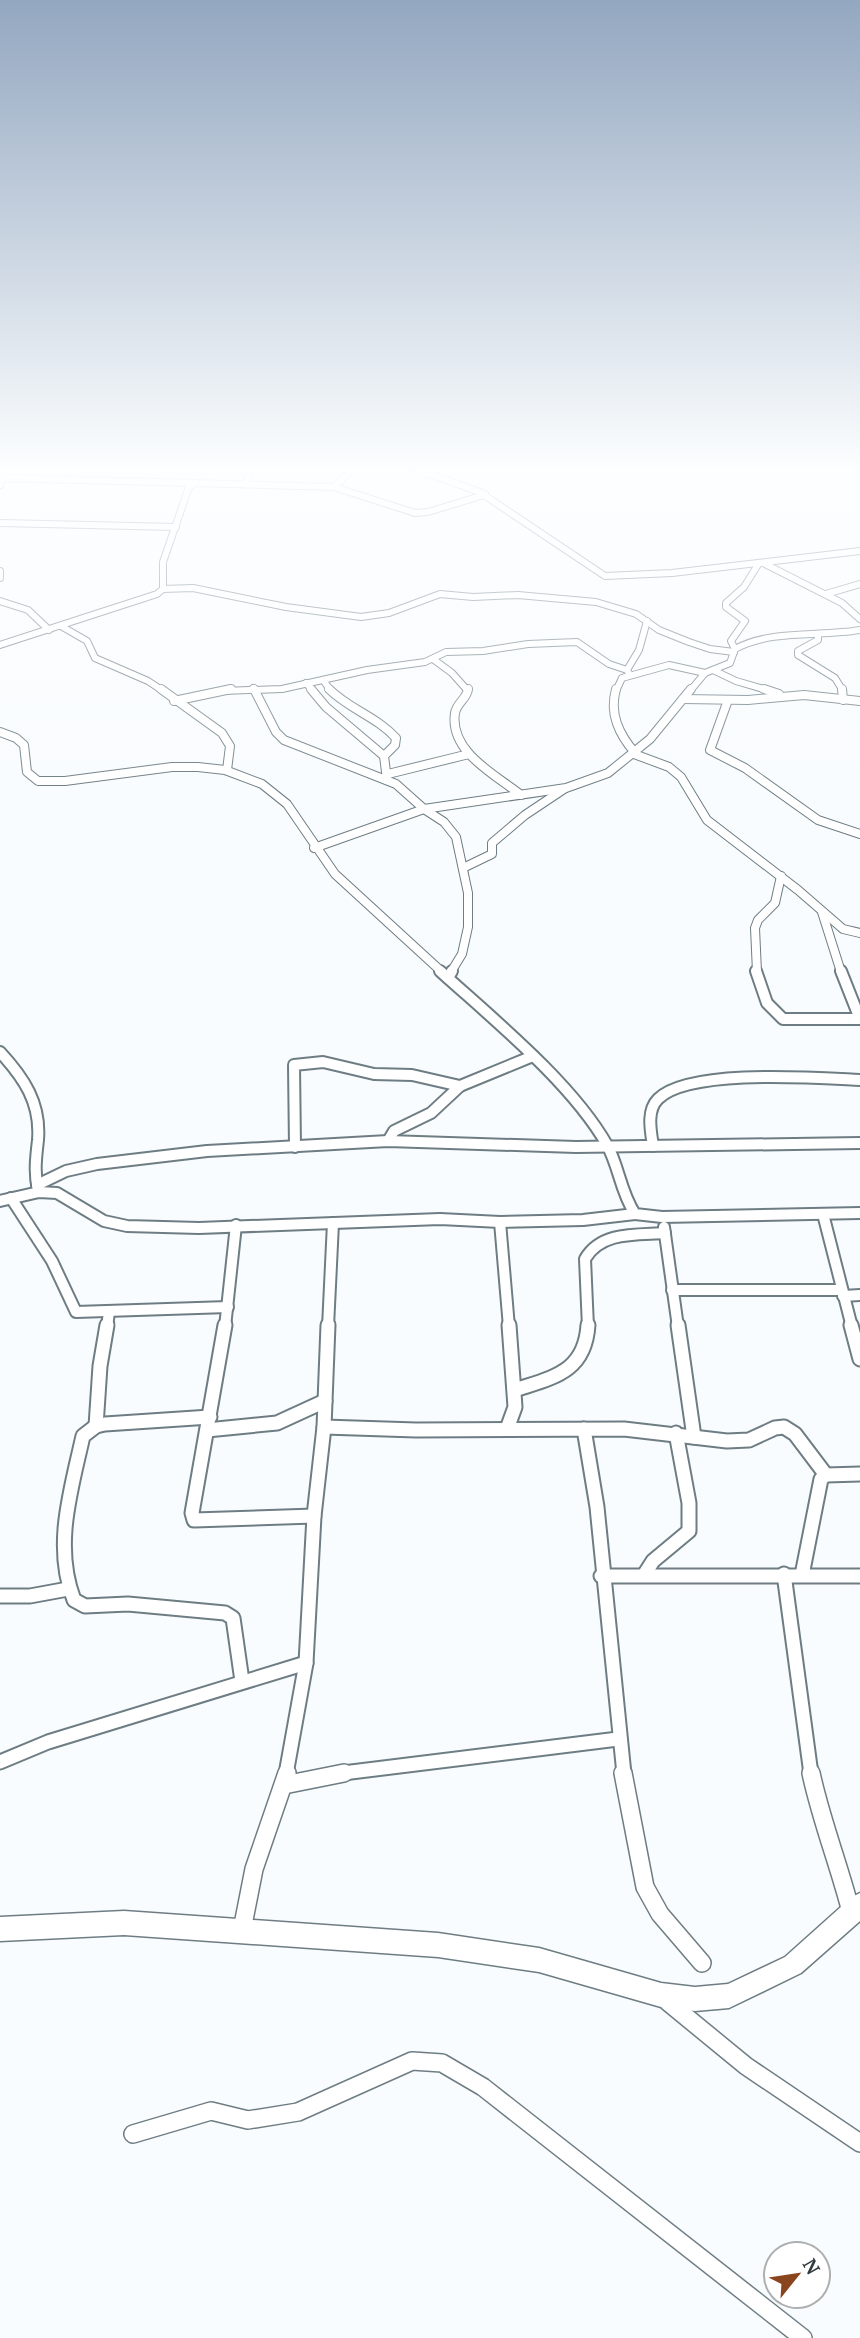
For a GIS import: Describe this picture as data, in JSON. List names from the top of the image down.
{
  "north": "top right"
}
